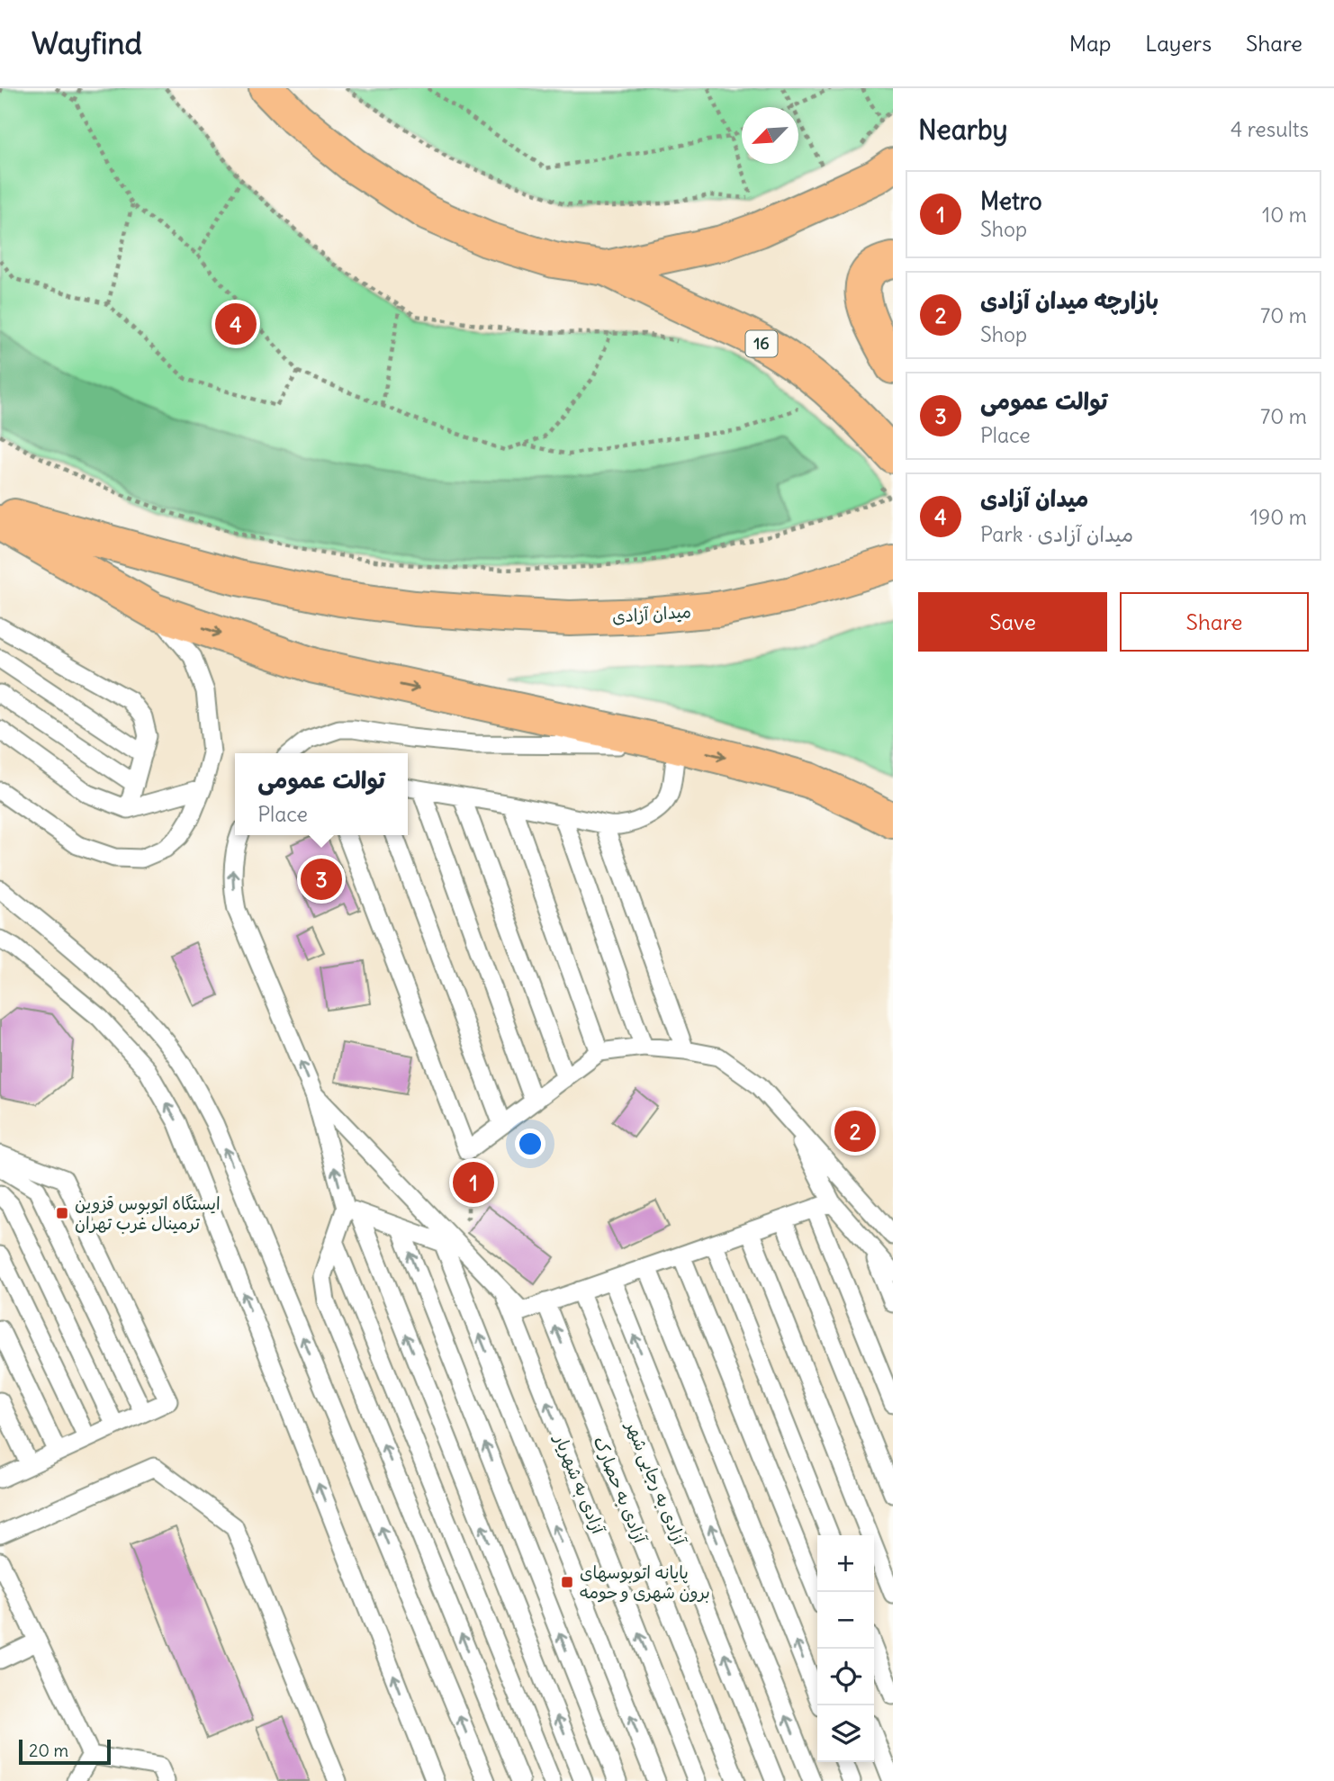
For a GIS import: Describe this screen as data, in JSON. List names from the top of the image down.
{
  "streets": {
    "highway": ["16", "میدان آزادی"],
    "lane": ["آزادی به رجایی شهر", "آزادی به شهریار", "آزادی به حصارک"]
  },
  "places": {
    "transit": ["ایستگاه اتوبوس قزوین ترمینال غرب تهران", "پایانه اتوبوسهای برون شهری و حومه"]
  },
  "scale_bar": "20 m",
  "north": "bottom left",
  "page": {
    "header": "Wayfind",
    "nav": ["Map", "Layers", "Share"],
    "heading": ["Nearby", "4 results"],
    "list": [
      {
        "mark": "1",
        "name": "Metro",
        "note": "Shop",
        "value": "10 m"
      },
      {
        "mark": "2",
        "name": "بازارچه میدان آزادی",
        "note": "Shop",
        "value": "70 m"
      },
      {
        "mark": "3",
        "name": "توالت عمومی",
        "note": "Place",
        "value": "70 m"
      },
      {
        "mark": "4",
        "name": "میدان آزادی",
        "note": "Park · میدان آزادی",
        "value": "190 m"
      }
    ],
    "pins": [
      "4",
      "3",
      "2",
      "1"
    ],
    "buttons": ["Save", "Share"],
    "popup": ["توالت عمومی", "Place"],
    "map_buttons": ["+", "−"],
    "scale": "20 m"
  }
}
